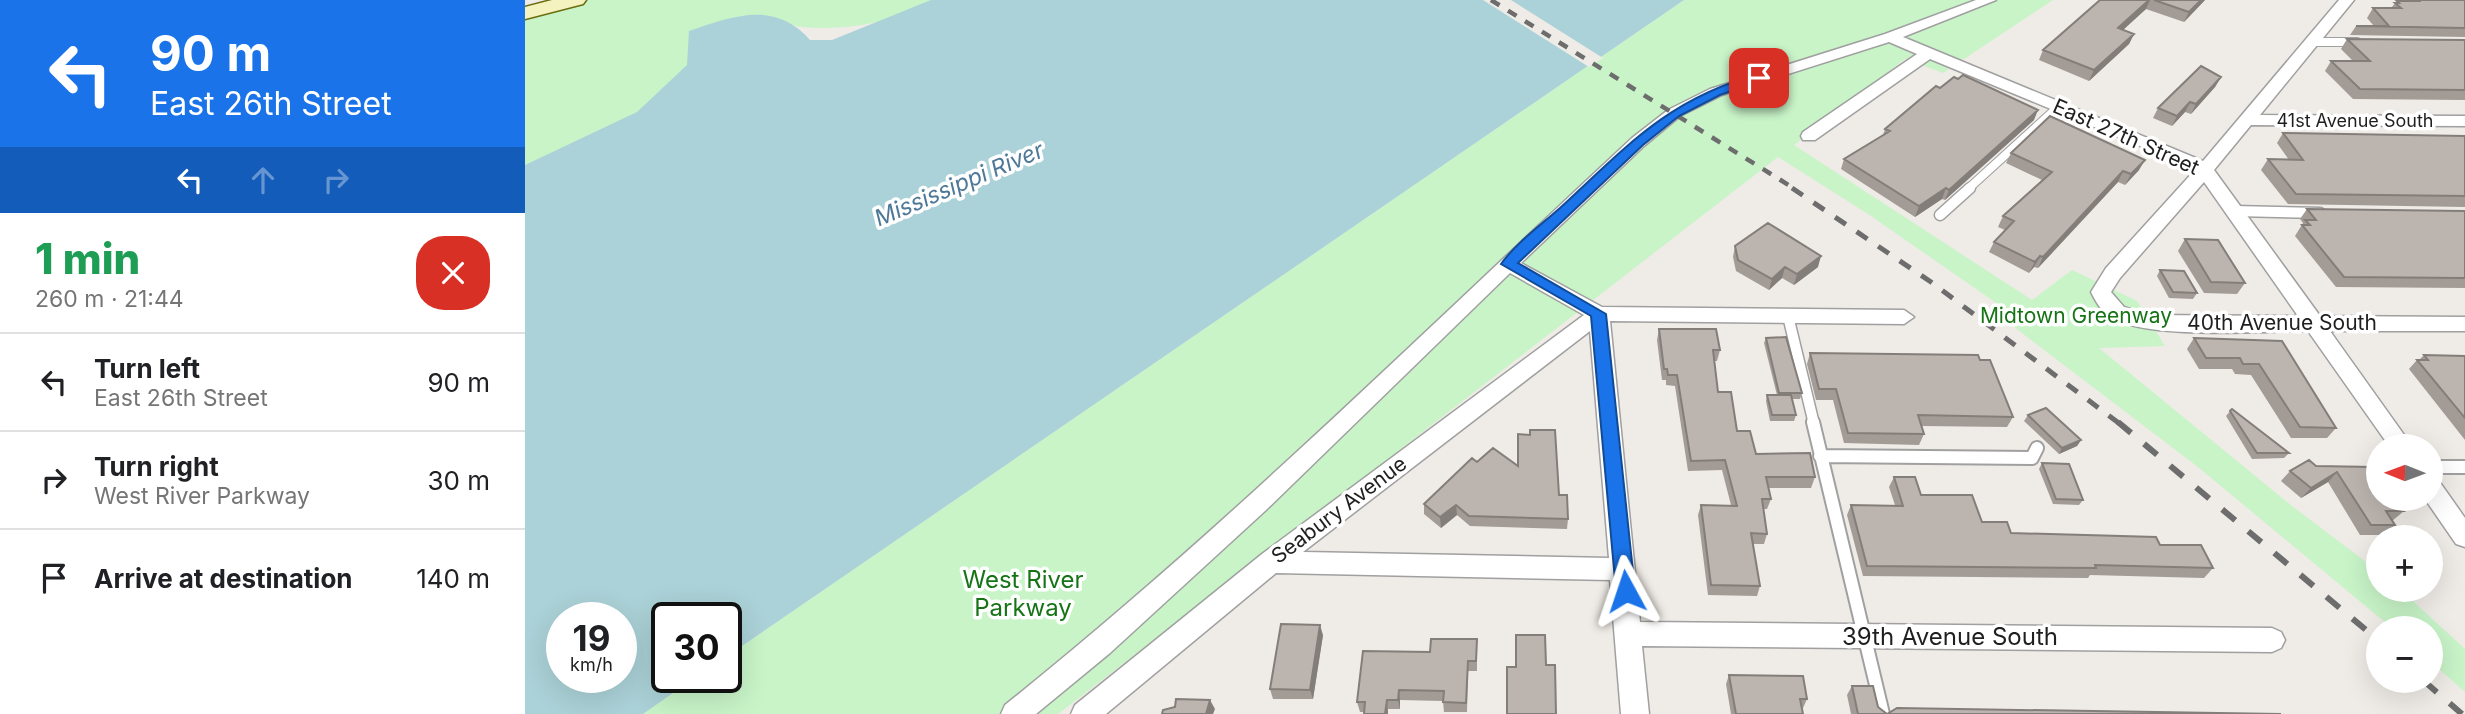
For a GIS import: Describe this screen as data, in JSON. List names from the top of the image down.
{
  "streets": {
    "street": [
      "41st Avenue South",
      "East 27th Street",
      "40th Avenue South",
      "Seabury Avenue",
      "39th Avenue South"
    ]
  },
  "crossings": [
    ["East 27th Street", "40th Avenue South"]
  ],
  "water": ["Mississippi River"],
  "parks": ["Midtown Greenway", "West River Parkway"],
  "north": "left",
  "page": {
    "turn": ["90 m", "East 26th Street"],
    "heading": ["1 min", "260 m · 21:44"],
    "list": [
      {
        "name": "Turn left",
        "note": "East 26th Street",
        "value": "90 m"
      },
      {
        "name": "Turn right",
        "note": "West River Parkway",
        "value": "30 m"
      },
      {
        "name": "Arrive at destination",
        "value": "140 m"
      }
    ],
    "map_buttons": ["+", "−"],
    "speed": "19 km/h",
    "limit": "30"
  }
}
